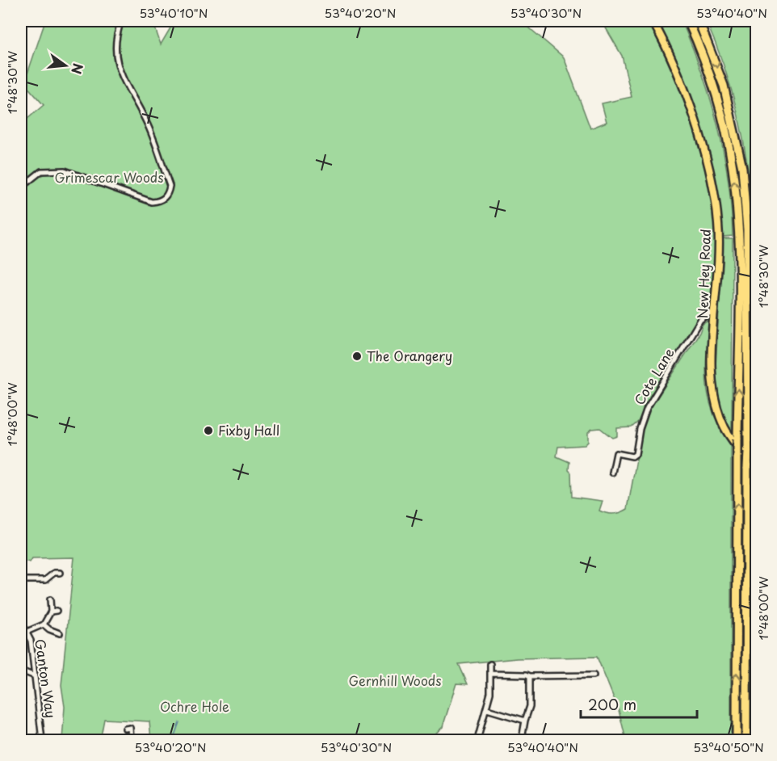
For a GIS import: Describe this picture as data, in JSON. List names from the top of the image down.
{
  "streets": {
    "main road": ["New Hey Road"],
    "street": ["Cote Lane", "Ganton Way"]
  },
  "crossings": [
    ["New Hey Road", "Cote Lane"]
  ],
  "parks": ["Grimescar Woods", "Gernhill Woods", "Ochre Hole"],
  "places": ["The Orangery", "Fixby Hall"],
  "scale_bar": "200 m",
  "north": "right",
  "coordinates": [
    "53°40'10\"N",
    "53°40'20\"N",
    "53°40'30\"N",
    "53°40'40\"N",
    "1°48'30\"W",
    "1°48'00\"W",
    "53°40'50\"N"
  ]
}
